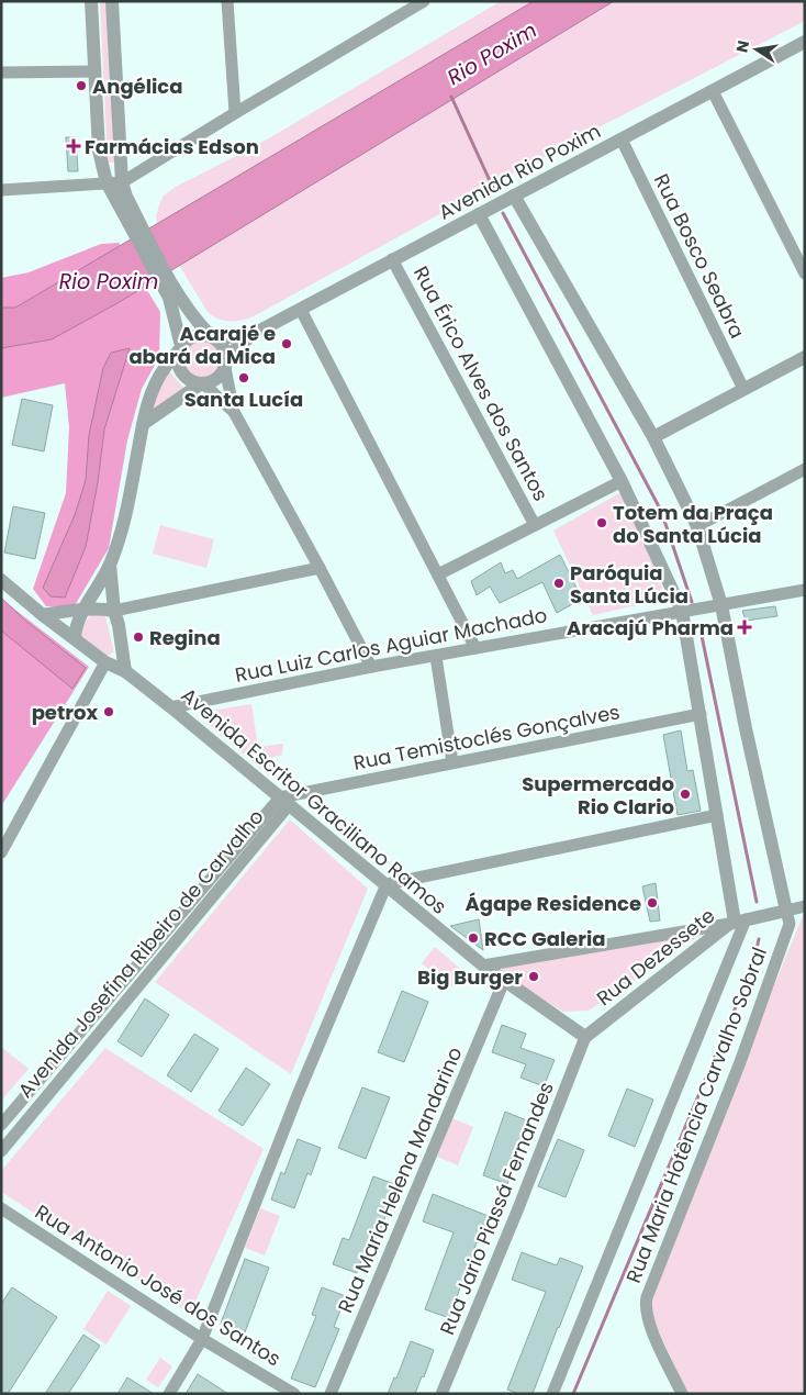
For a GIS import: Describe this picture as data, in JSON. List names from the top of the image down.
{
  "streets": {
    "street": [
      "Avenida Rio Poxim",
      "Rua Bosco Seabra",
      "Rua Érico Alves dos Santos",
      "Rua Luiz Carlos Aguiar Machado",
      "Rua Temistoclés Gonçalves",
      "Avenida Escritor Graciliano Ramos",
      "Avenida Josefina Ribeiro de Carvalho",
      "Rua Dezessete",
      "Rua Maria Hotência Carvalho Sobral",
      "Rua Maria Helena Mandarino",
      "Rua Jario Piassá Fernandes",
      "Rua Antonio José dos Santos"
    ]
  },
  "crossings": [
    ["Avenida Rio Poxim", "Rua Bosco Seabra"],
    ["Avenida Rio Poxim", "Rua Érico Alves dos Santos"],
    ["Rua Luiz Carlos Aguiar Machado", "Avenida Escritor Graciliano Ramos"],
    ["Rua Temistoclés Gonçalves", "Avenida Escritor Graciliano Ramos"],
    ["Rua Temistoclés Gonçalves", "Avenida Josefina Ribeiro de Carvalho"],
    ["Avenida Escritor Graciliano Ramos", "Avenida Josefina Ribeiro de Carvalho"],
    ["Avenida Escritor Graciliano Ramos", "Rua Dezessete"],
    ["Avenida Escritor Graciliano Ramos", "Rua Maria Helena Mandarino"],
    ["Avenida Escritor Graciliano Ramos", "Rua Jario Piassá Fernandes"],
    ["Rua Dezessete", "Rua Maria Hotência Carvalho Sobral"],
    ["Rua Dezessete", "Rua Jario Piassá Fernandes"]
  ],
  "water": ["Rio Poxim"],
  "places": {
    "other": [
      "Angélica",
      "Acarajé e abará da Mica",
      "Santa Lucía",
      "Totem da Praça do Santa Lúcia",
      "Paróquia Santa Lúcia",
      "Regina",
      "petrox",
      "Supermercado Rio Clario",
      "Ágape Residence",
      "RCC Galeria",
      "Big Burger"
    ],
    "health": ["Farmácias Edson", "Aracajú Pharma"]
  },
  "north": "left"
}
